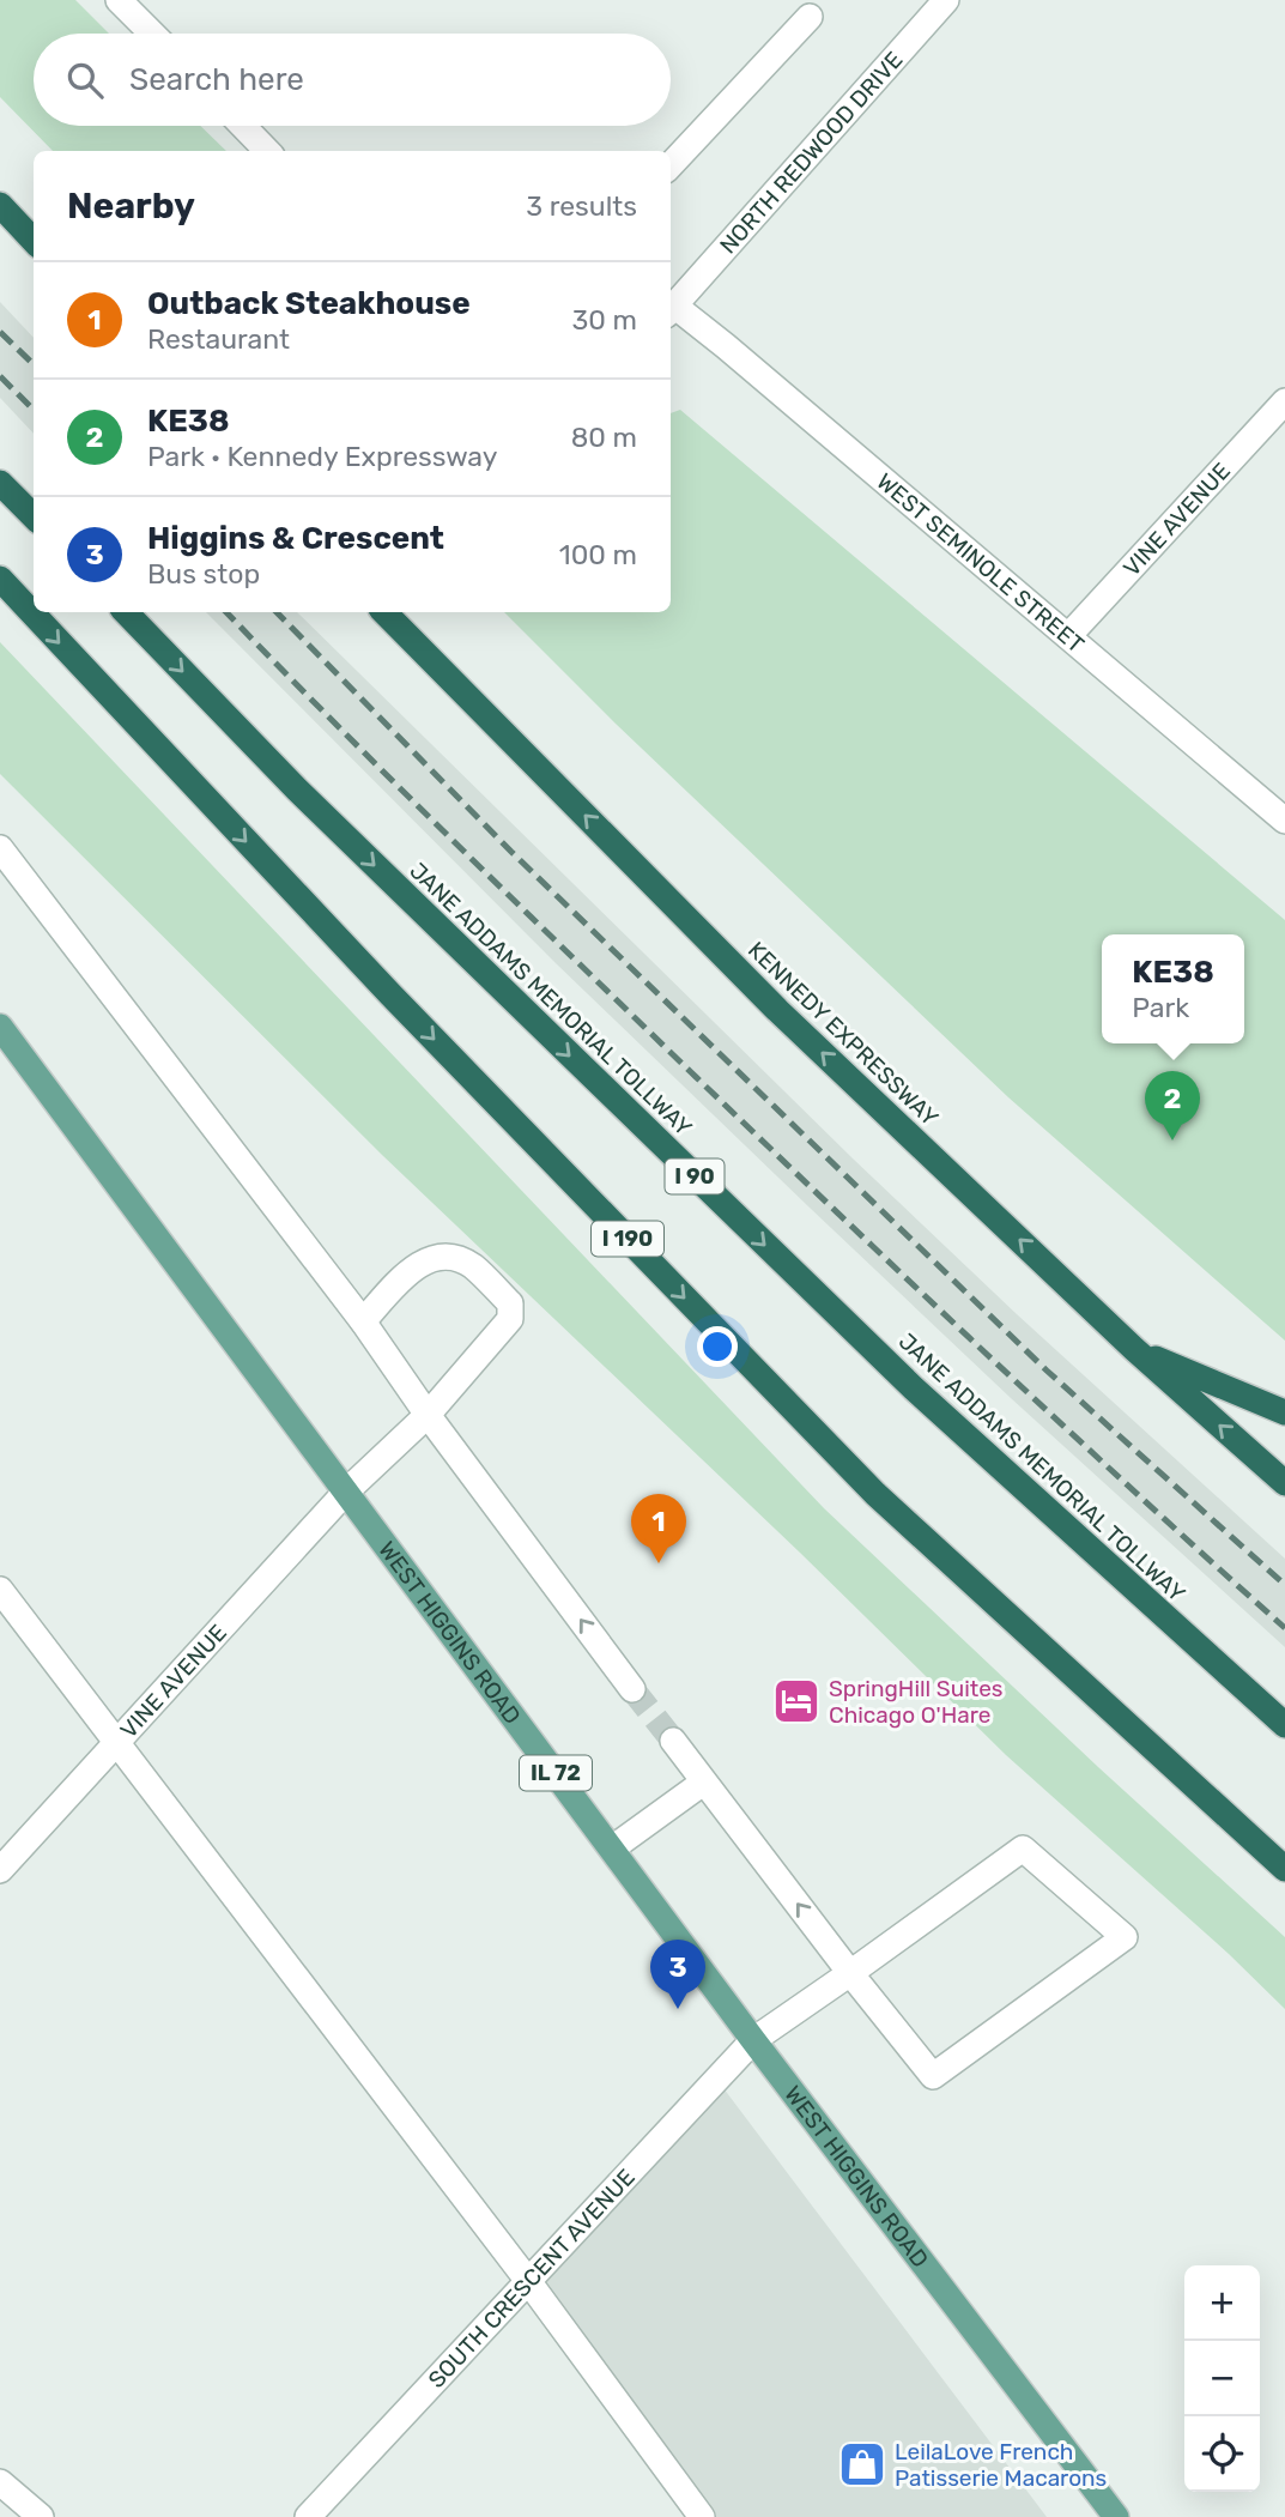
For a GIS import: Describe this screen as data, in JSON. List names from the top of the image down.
{
  "streets": {
    "highway": [
      "JANE ADDAMS MEMORIAL TOLLWAY",
      "KENNEDY EXPRESSWAY",
      "I 90",
      "I 190"
    ],
    "main road": ["WEST HIGGINS ROAD", "IL 72"],
    "street": [
      "NORTH REDWOOD DRIVE",
      "VINE AVENUE",
      "WEST SEMINOLE STREET",
      "SOUTH CRESCENT AVENUE"
    ]
  },
  "crossings": [
    ["NORTH REDWOOD DRIVE", "WEST SEMINOLE STREET"],
    ["VINE AVENUE", "WEST SEMINOLE STREET"],
    ["VINE AVENUE", "WEST HIGGINS ROAD"],
    ["WEST HIGGINS ROAD", "SOUTH CRESCENT AVENUE"]
  ],
  "one_way": ["KENNEDY EXPRESSWAY"],
  "places": {
    "hotel": ["SpringHill Suites Chicago O'Hare"],
    "shop": ["LeilaLove French Patisserie Macarons"]
  },
  "page": {
    "search": "Search here",
    "heading": ["Nearby", "3 results"],
    "list": [
      {
        "mark": "1",
        "name": "Outback Steakhouse",
        "note": "Restaurant",
        "value": "30 m"
      },
      {
        "mark": "2",
        "name": "KE38",
        "note": "Park · Kennedy Expressway",
        "value": "80 m"
      },
      {
        "mark": "3",
        "name": "Higgins & Crescent",
        "note": "Bus stop",
        "value": "100 m"
      }
    ],
    "popup": ["KE38", "Park"],
    "pins": ["2", "1", "3"],
    "map_buttons": ["+", "−"]
  }
}
